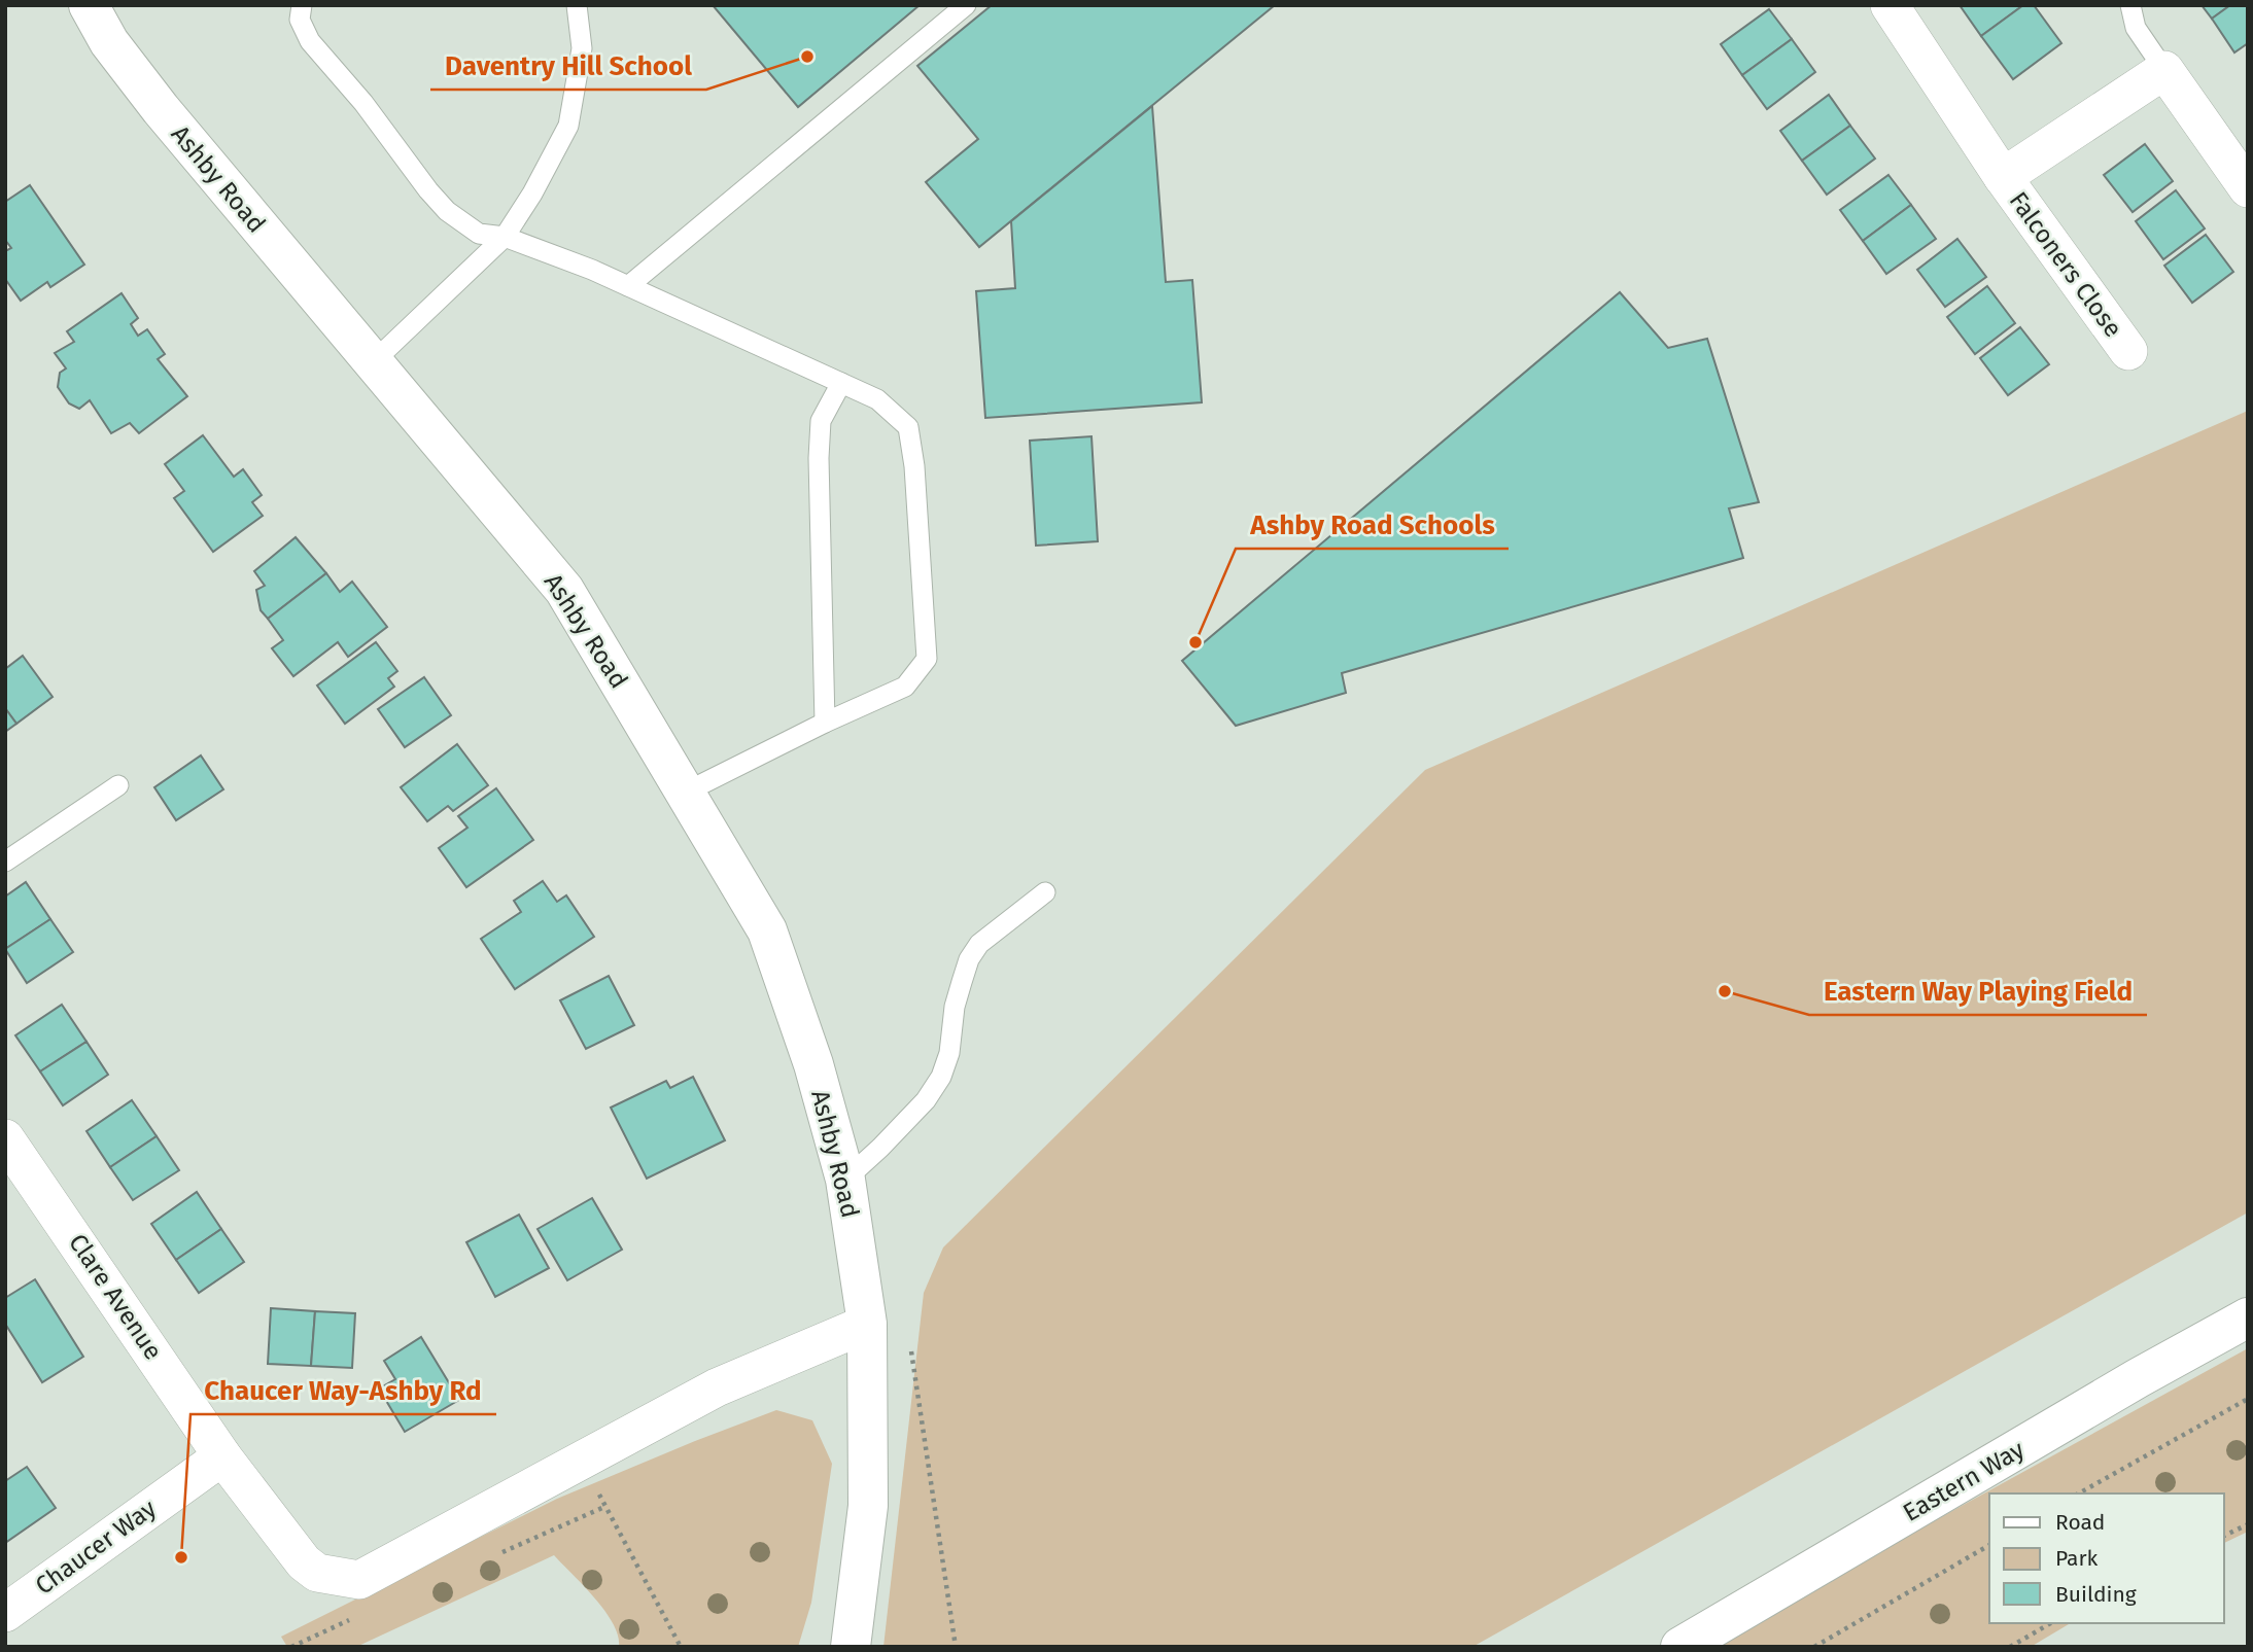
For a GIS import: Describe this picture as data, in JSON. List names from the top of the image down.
{
  "streets": {
    "street": [
      "Ashby Road",
      "Falconers Close",
      "Clare Avenue",
      "Eastern Way",
      "Chaucer Way"
    ]
  },
  "crossings": [
    ["Clare Avenue", "Chaucer Way"]
  ],
  "places": [
    "Daventry Hill School",
    "Ashby Road Schools",
    "Eastern Way Playing Field",
    "Chaucer Way-Ashby Rd"
  ],
  "legend": ["Road", "Park", "Building"]
}
